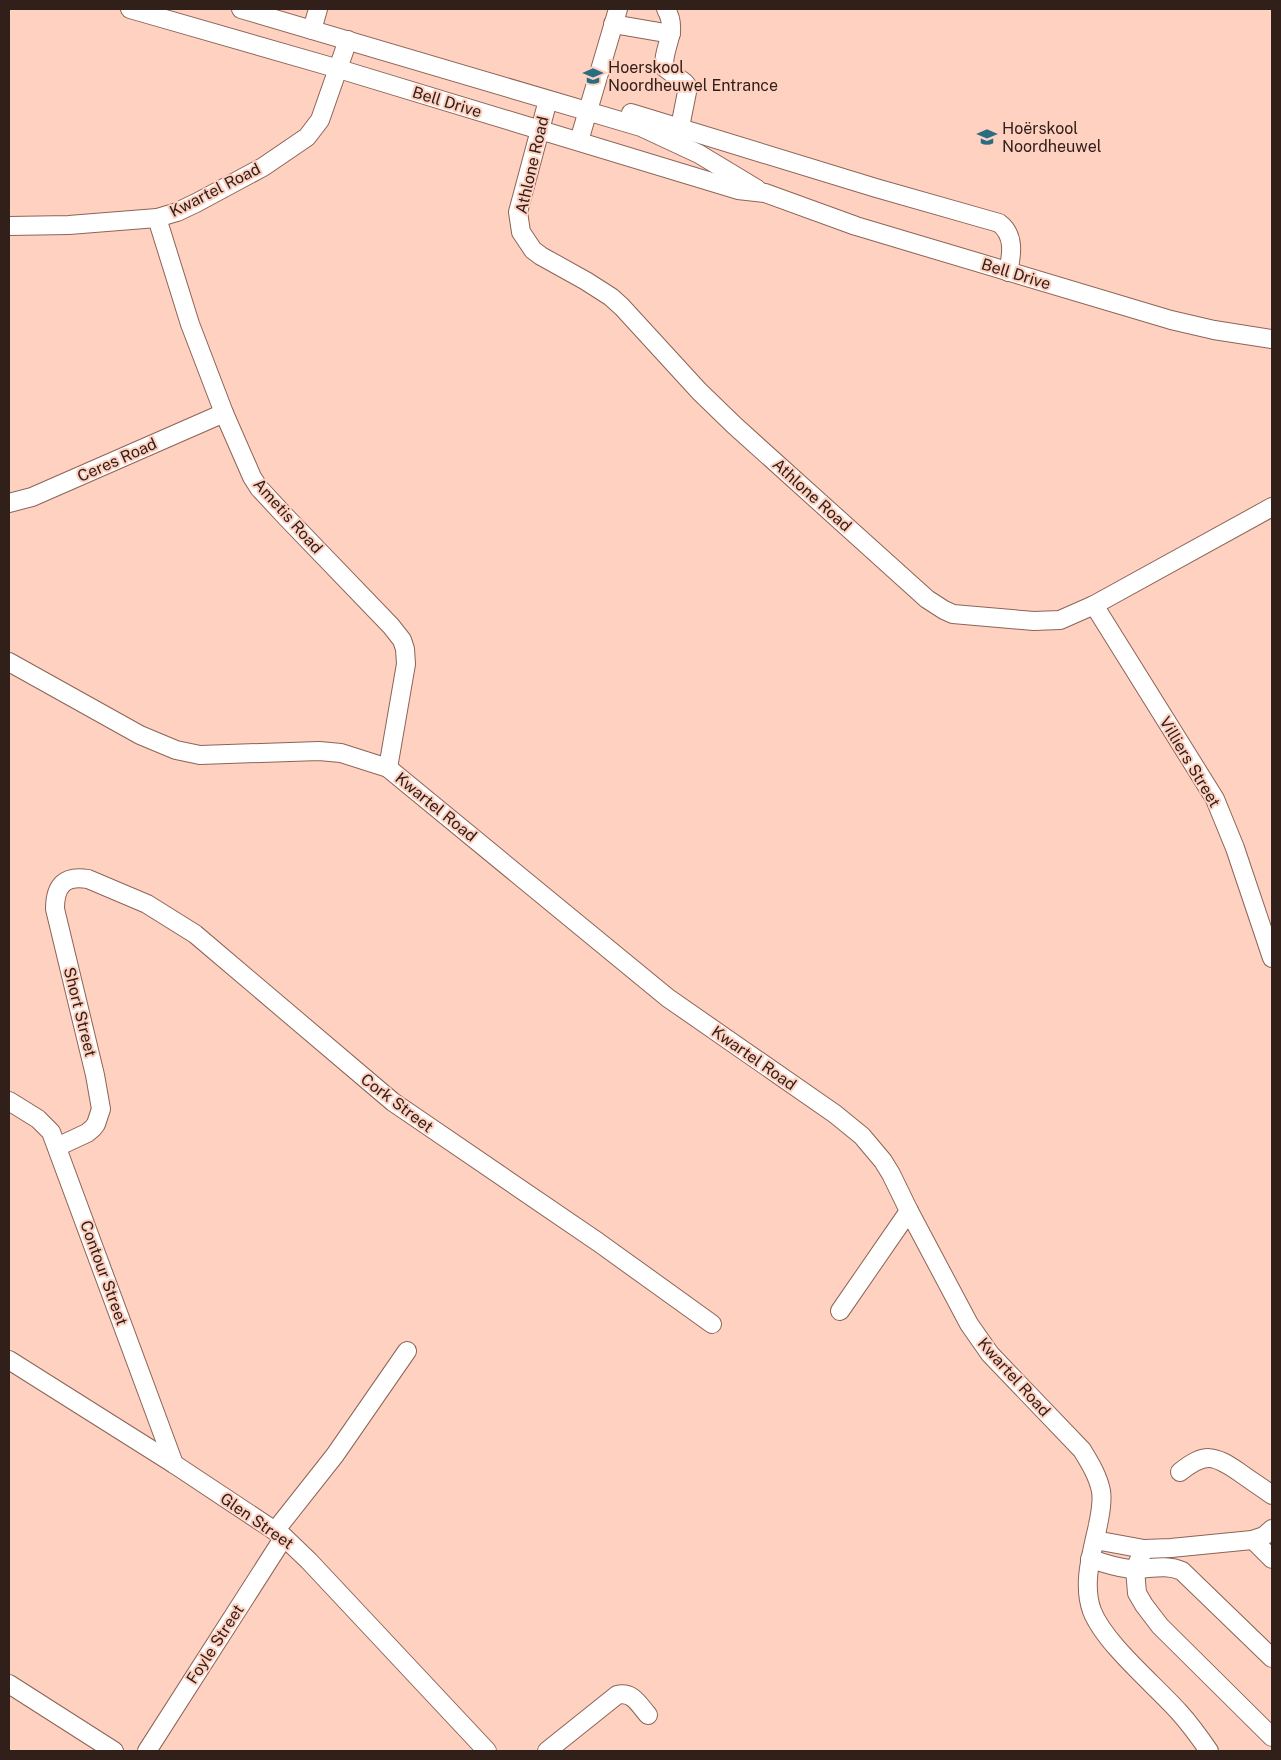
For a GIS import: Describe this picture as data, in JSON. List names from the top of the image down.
{
  "streets": {
    "street": [
      "Bell Drive",
      "Athlone Road",
      "Kwartel Road",
      "Ceres Road",
      "Ametis Road",
      "Villiers Street",
      "Short Street",
      "Cork Street",
      "Contour Street",
      "Glen Street",
      "Foyle Street"
    ]
  },
  "crossings": [
    ["Bell Drive", "Athlone Road"],
    ["Bell Drive", "Kwartel Road"],
    ["Athlone Road", "Villiers Street"],
    ["Kwartel Road", "Ametis Road"],
    ["Ceres Road", "Ametis Road"],
    ["Short Street", "Cork Street"],
    ["Short Street", "Contour Street"],
    ["Contour Street", "Glen Street"],
    ["Glen Street", "Foyle Street"]
  ],
  "places": {
    "school or university": ["Hoerskool Noordheuwel Entrance", "Hoërskool Noordheuwel"]
  }
}
